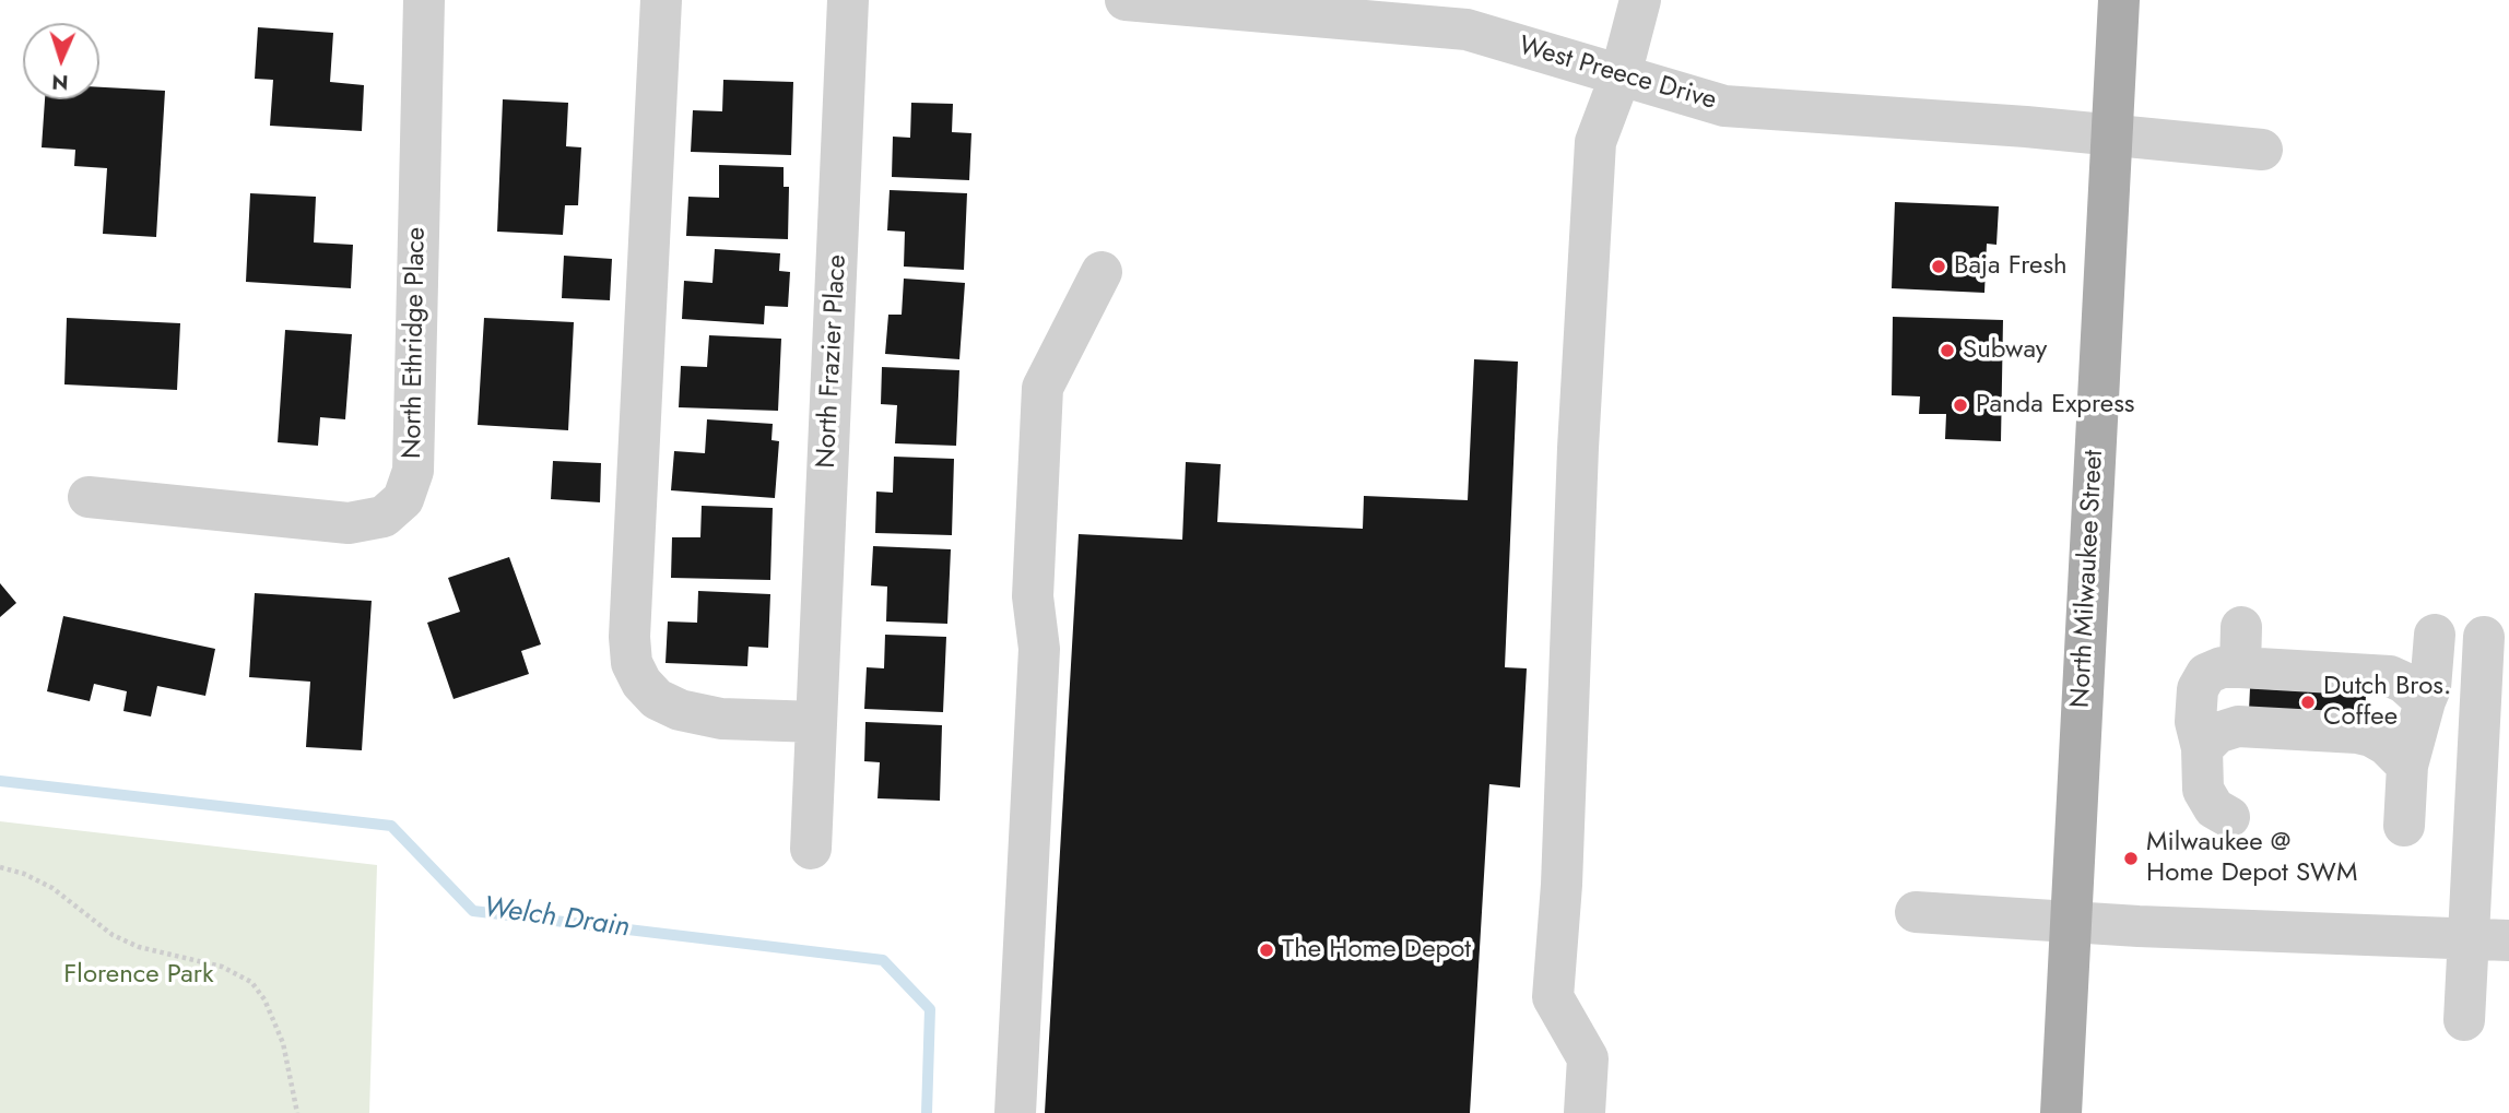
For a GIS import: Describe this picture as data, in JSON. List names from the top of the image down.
{
  "streets": {
    "main road": ["North Milwaukee Street"],
    "street": ["West Preece Drive", "North Ethridge Place", "North Frazier Place"]
  },
  "crossings": [
    ["West Preece Drive", "North Milwaukee Street"]
  ],
  "water": ["Welch Drain"],
  "parks": ["Florence Park"],
  "places": [
    "Baja Fresh",
    "Subway",
    "Panda Express",
    "Dutch Bros. Coffee",
    "Milwaukee @ Home Depot SWM",
    "The Home Depot"
  ],
  "north": "bottom"
}
